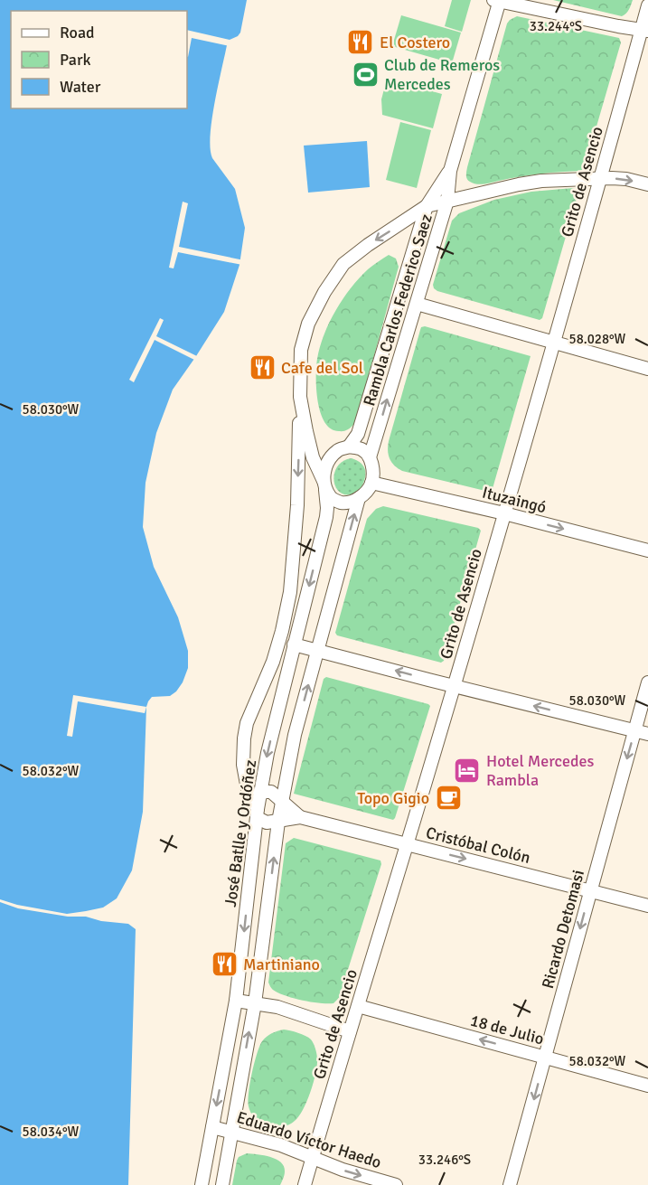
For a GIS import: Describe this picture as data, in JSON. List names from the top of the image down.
{
  "streets": {
    "street": [
      "Grito de Asencio",
      "Rambla Carlos Federico Saez",
      "Ituzaingó",
      "José Batlle y Ordóñez",
      "Cristóbal Colón",
      "Ricardo Detomasi",
      "18 de Julio",
      "Eduardo Víctor Haedo"
    ]
  },
  "crossings": [
    ["Grito de Asencio", "Ituzaingó"],
    ["Grito de Asencio", "Cristóbal Colón"],
    ["Grito de Asencio", "18 de Julio"],
    ["Grito de Asencio", "Eduardo Víctor Haedo"],
    ["Rambla Carlos Federico Saez", "Ituzaingó"],
    ["Rambla Carlos Federico Saez", "José Batlle y Ordóñez"],
    ["Ituzaingó", "José Batlle y Ordóñez"],
    ["José Batlle y Ordóñez", "Eduardo Víctor Haedo"],
    ["Cristóbal Colón", "Ricardo Detomasi"],
    ["Ricardo Detomasi", "18 de Julio"]
  ],
  "one_way": [
    "Ituzaingó",
    "Cristóbal Colón",
    "Ricardo Detomasi",
    "18 de Julio",
    "Eduardo Víctor Haedo"
  ],
  "places": {
    "restaurant": ["El Costero", "Cafe del Sol", "Martiniano"],
    "sports": ["Club de Remeros Mercedes"],
    "hotel": ["Hotel Mercedes Rambla"],
    "cafe": ["Topo Gigio"]
  },
  "legend": ["Road", "Park", "Water"],
  "coordinates": [
    "33.244°S",
    "58.028°W",
    "58.030°W",
    "58.032°W",
    "58.034°W",
    "33.246°S"
  ]
}
